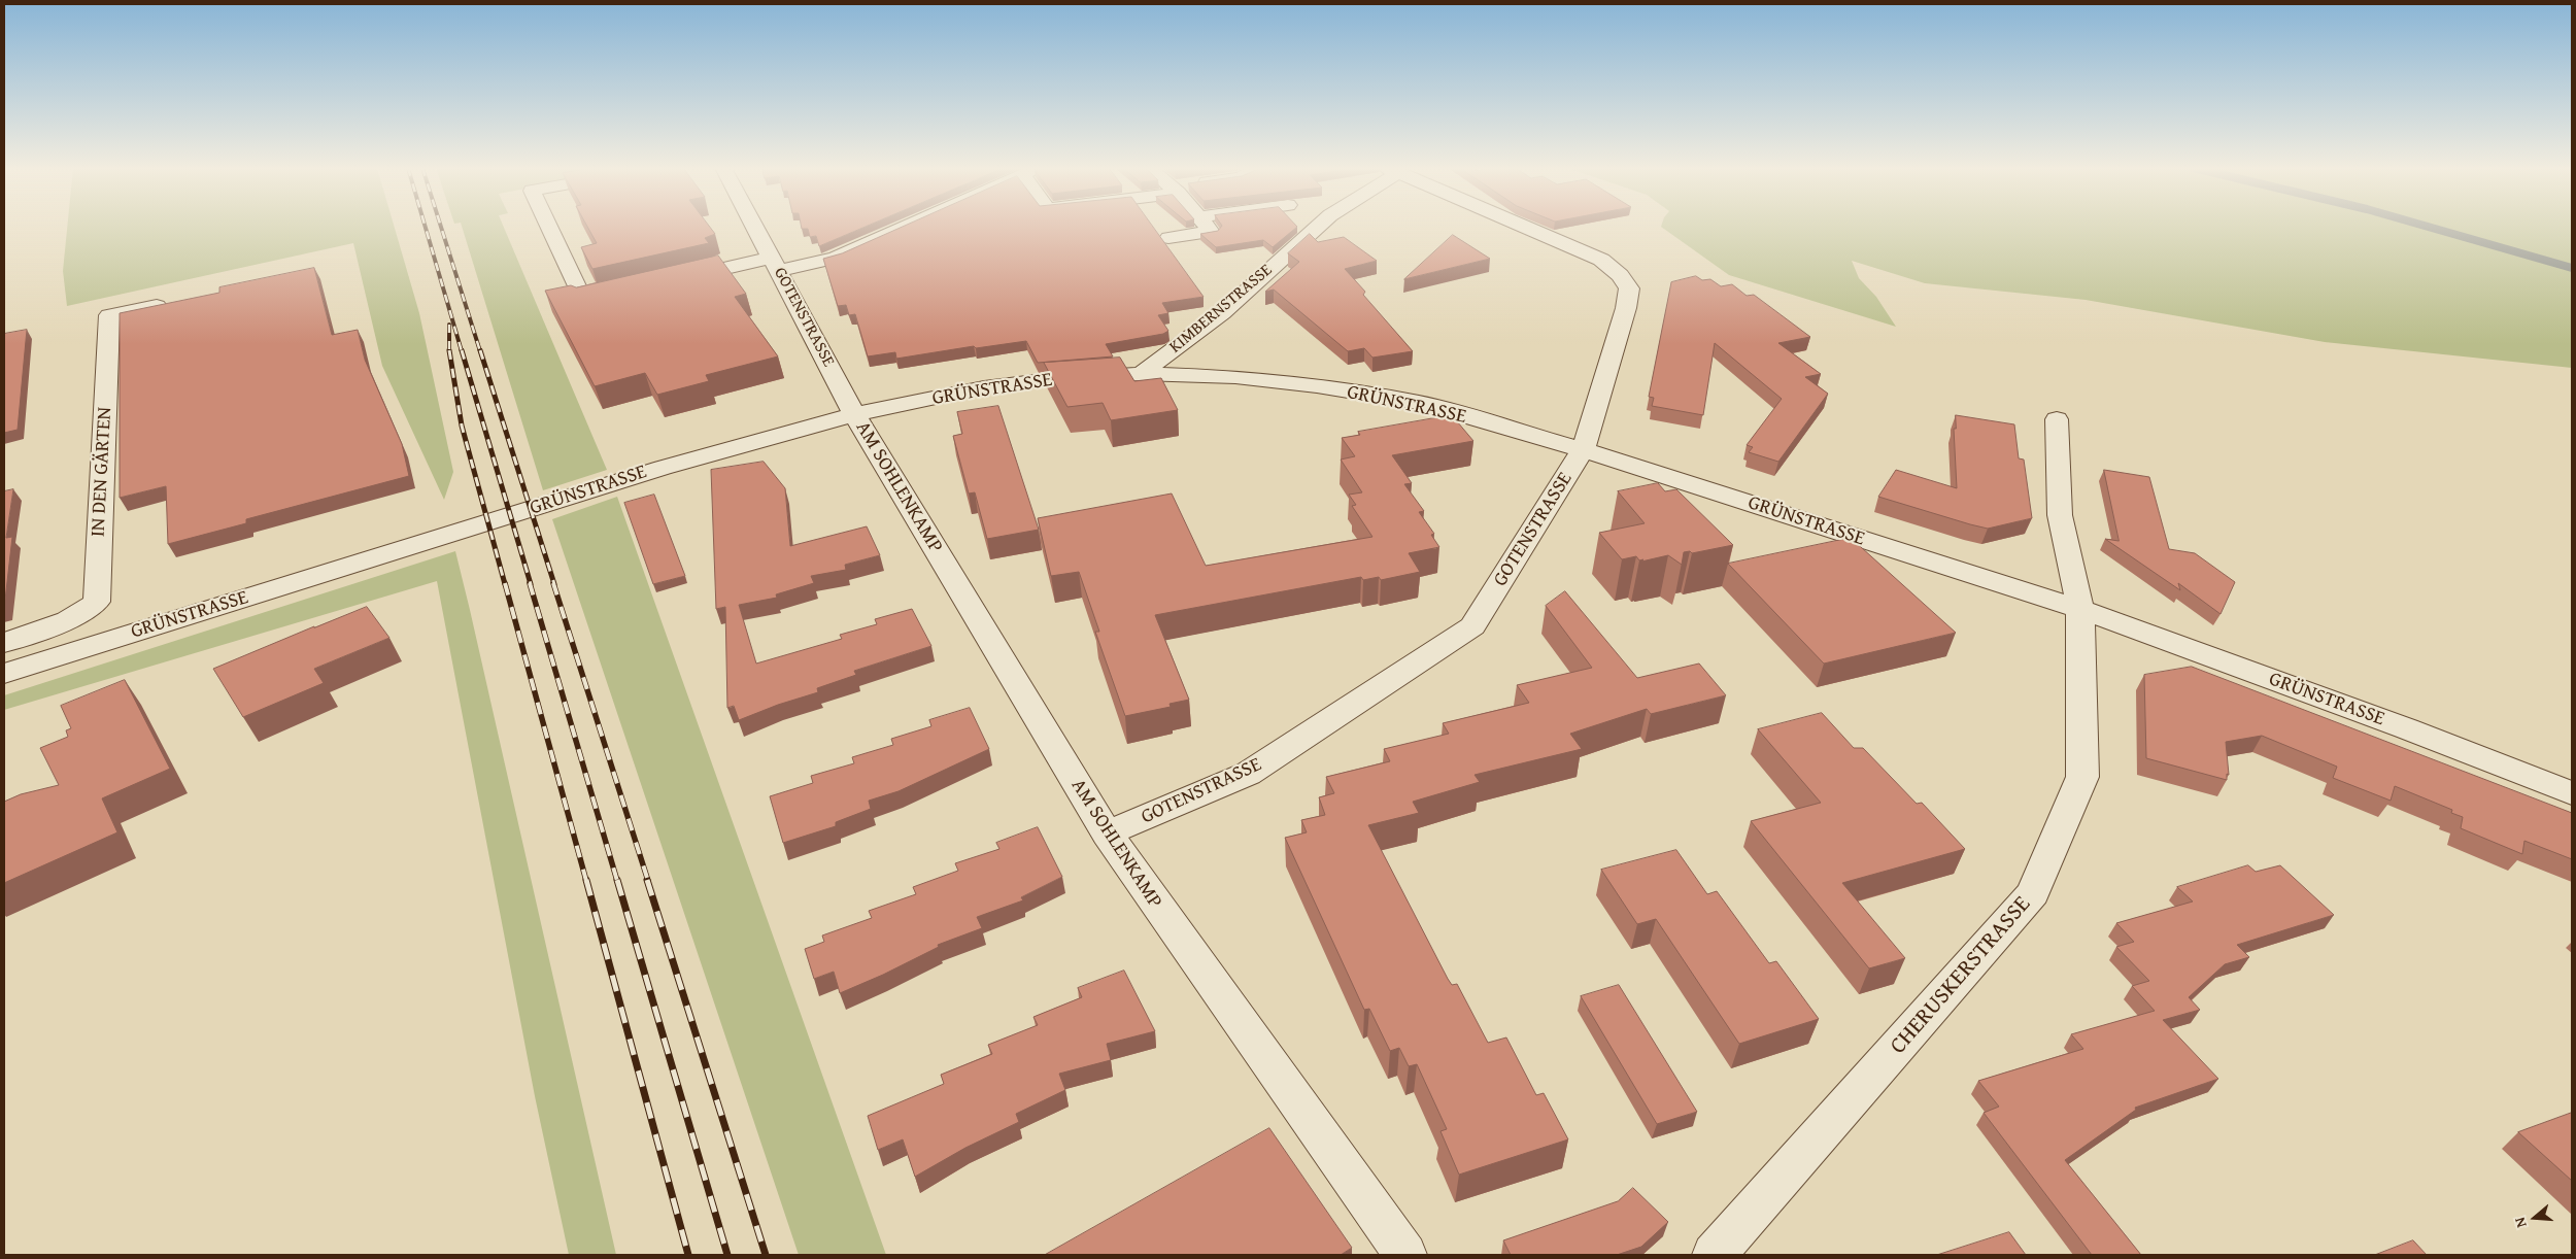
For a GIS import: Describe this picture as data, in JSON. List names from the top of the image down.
{
  "streets": {
    "street": [
      "KIMBERNSTRASSE",
      "GOTENSTRASSE",
      "GRÜNSTRASSE",
      "IN DEN GÄRTEN",
      "AM SOHLENKAMP",
      "CHERUSKERSTRASSE"
    ]
  },
  "crossings": [
    ["KIMBERNSTRASSE", "GRÜNSTRASSE"],
    ["GOTENSTRASSE", "GRÜNSTRASSE"],
    ["GOTENSTRASSE", "AM SOHLENKAMP"],
    ["GRÜNSTRASSE", "AM SOHLENKAMP"],
    ["GRÜNSTRASSE", "CHERUSKERSTRASSE"]
  ],
  "north": "left"
}
